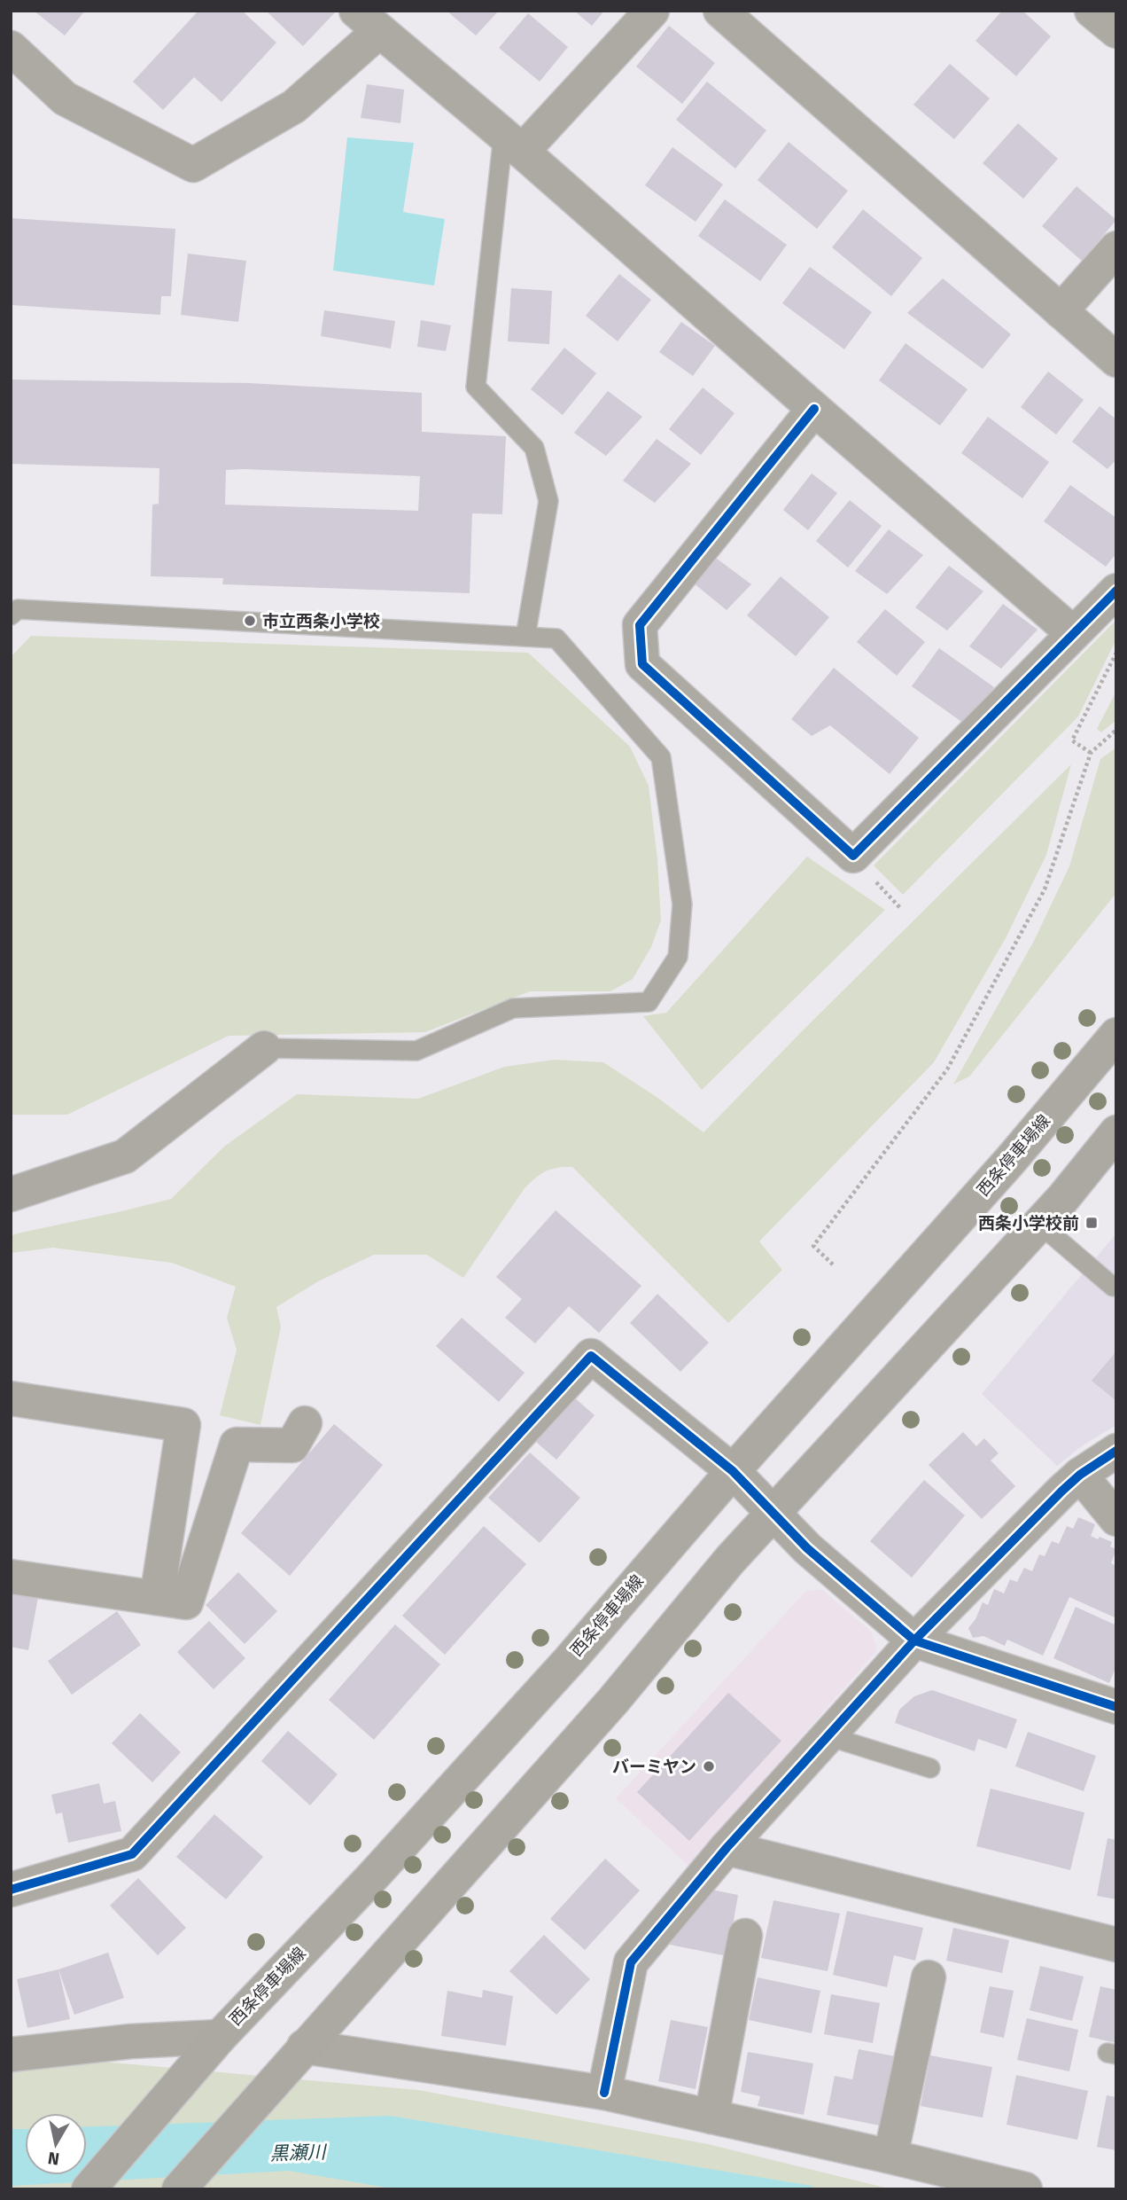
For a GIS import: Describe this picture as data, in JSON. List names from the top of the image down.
{
  "streets": {
    "main road": ["西条停車場線"]
  },
  "water": ["黒瀬川"],
  "places": {
    "other": ["市立西条小学校", "バーミヤン"],
    "transit": ["西条小学校前"]
  },
  "north": "bottom"
}
